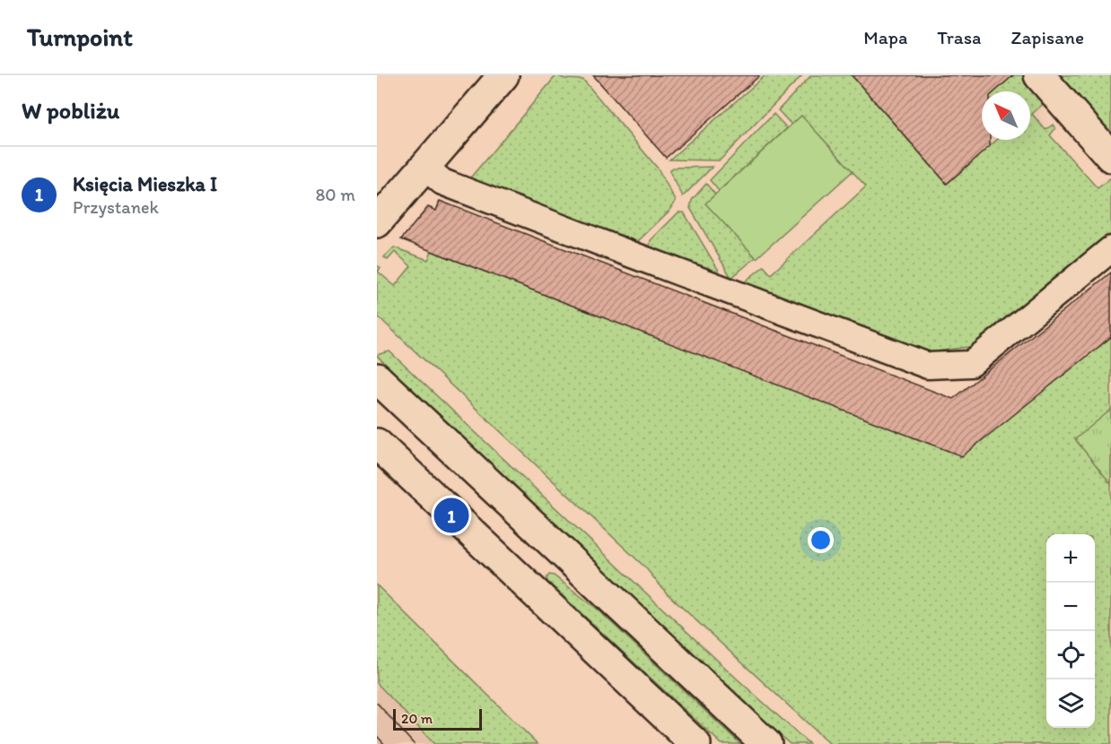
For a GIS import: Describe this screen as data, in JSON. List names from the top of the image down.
{
  "scale_bar": "20 m",
  "north": "top left",
  "page": {
    "header": "Turnpoint",
    "nav": ["Mapa", "Trasa", "Zapisane"],
    "heading": "W pobliżu",
    "list": [
      {
        "mark": "1",
        "name": "Księcia Mieszka I",
        "note": "Przystanek",
        "value": "80 m"
      }
    ],
    "pins": "1",
    "map_buttons": ["+", "−"],
    "scale": "20 m"
  }
}
